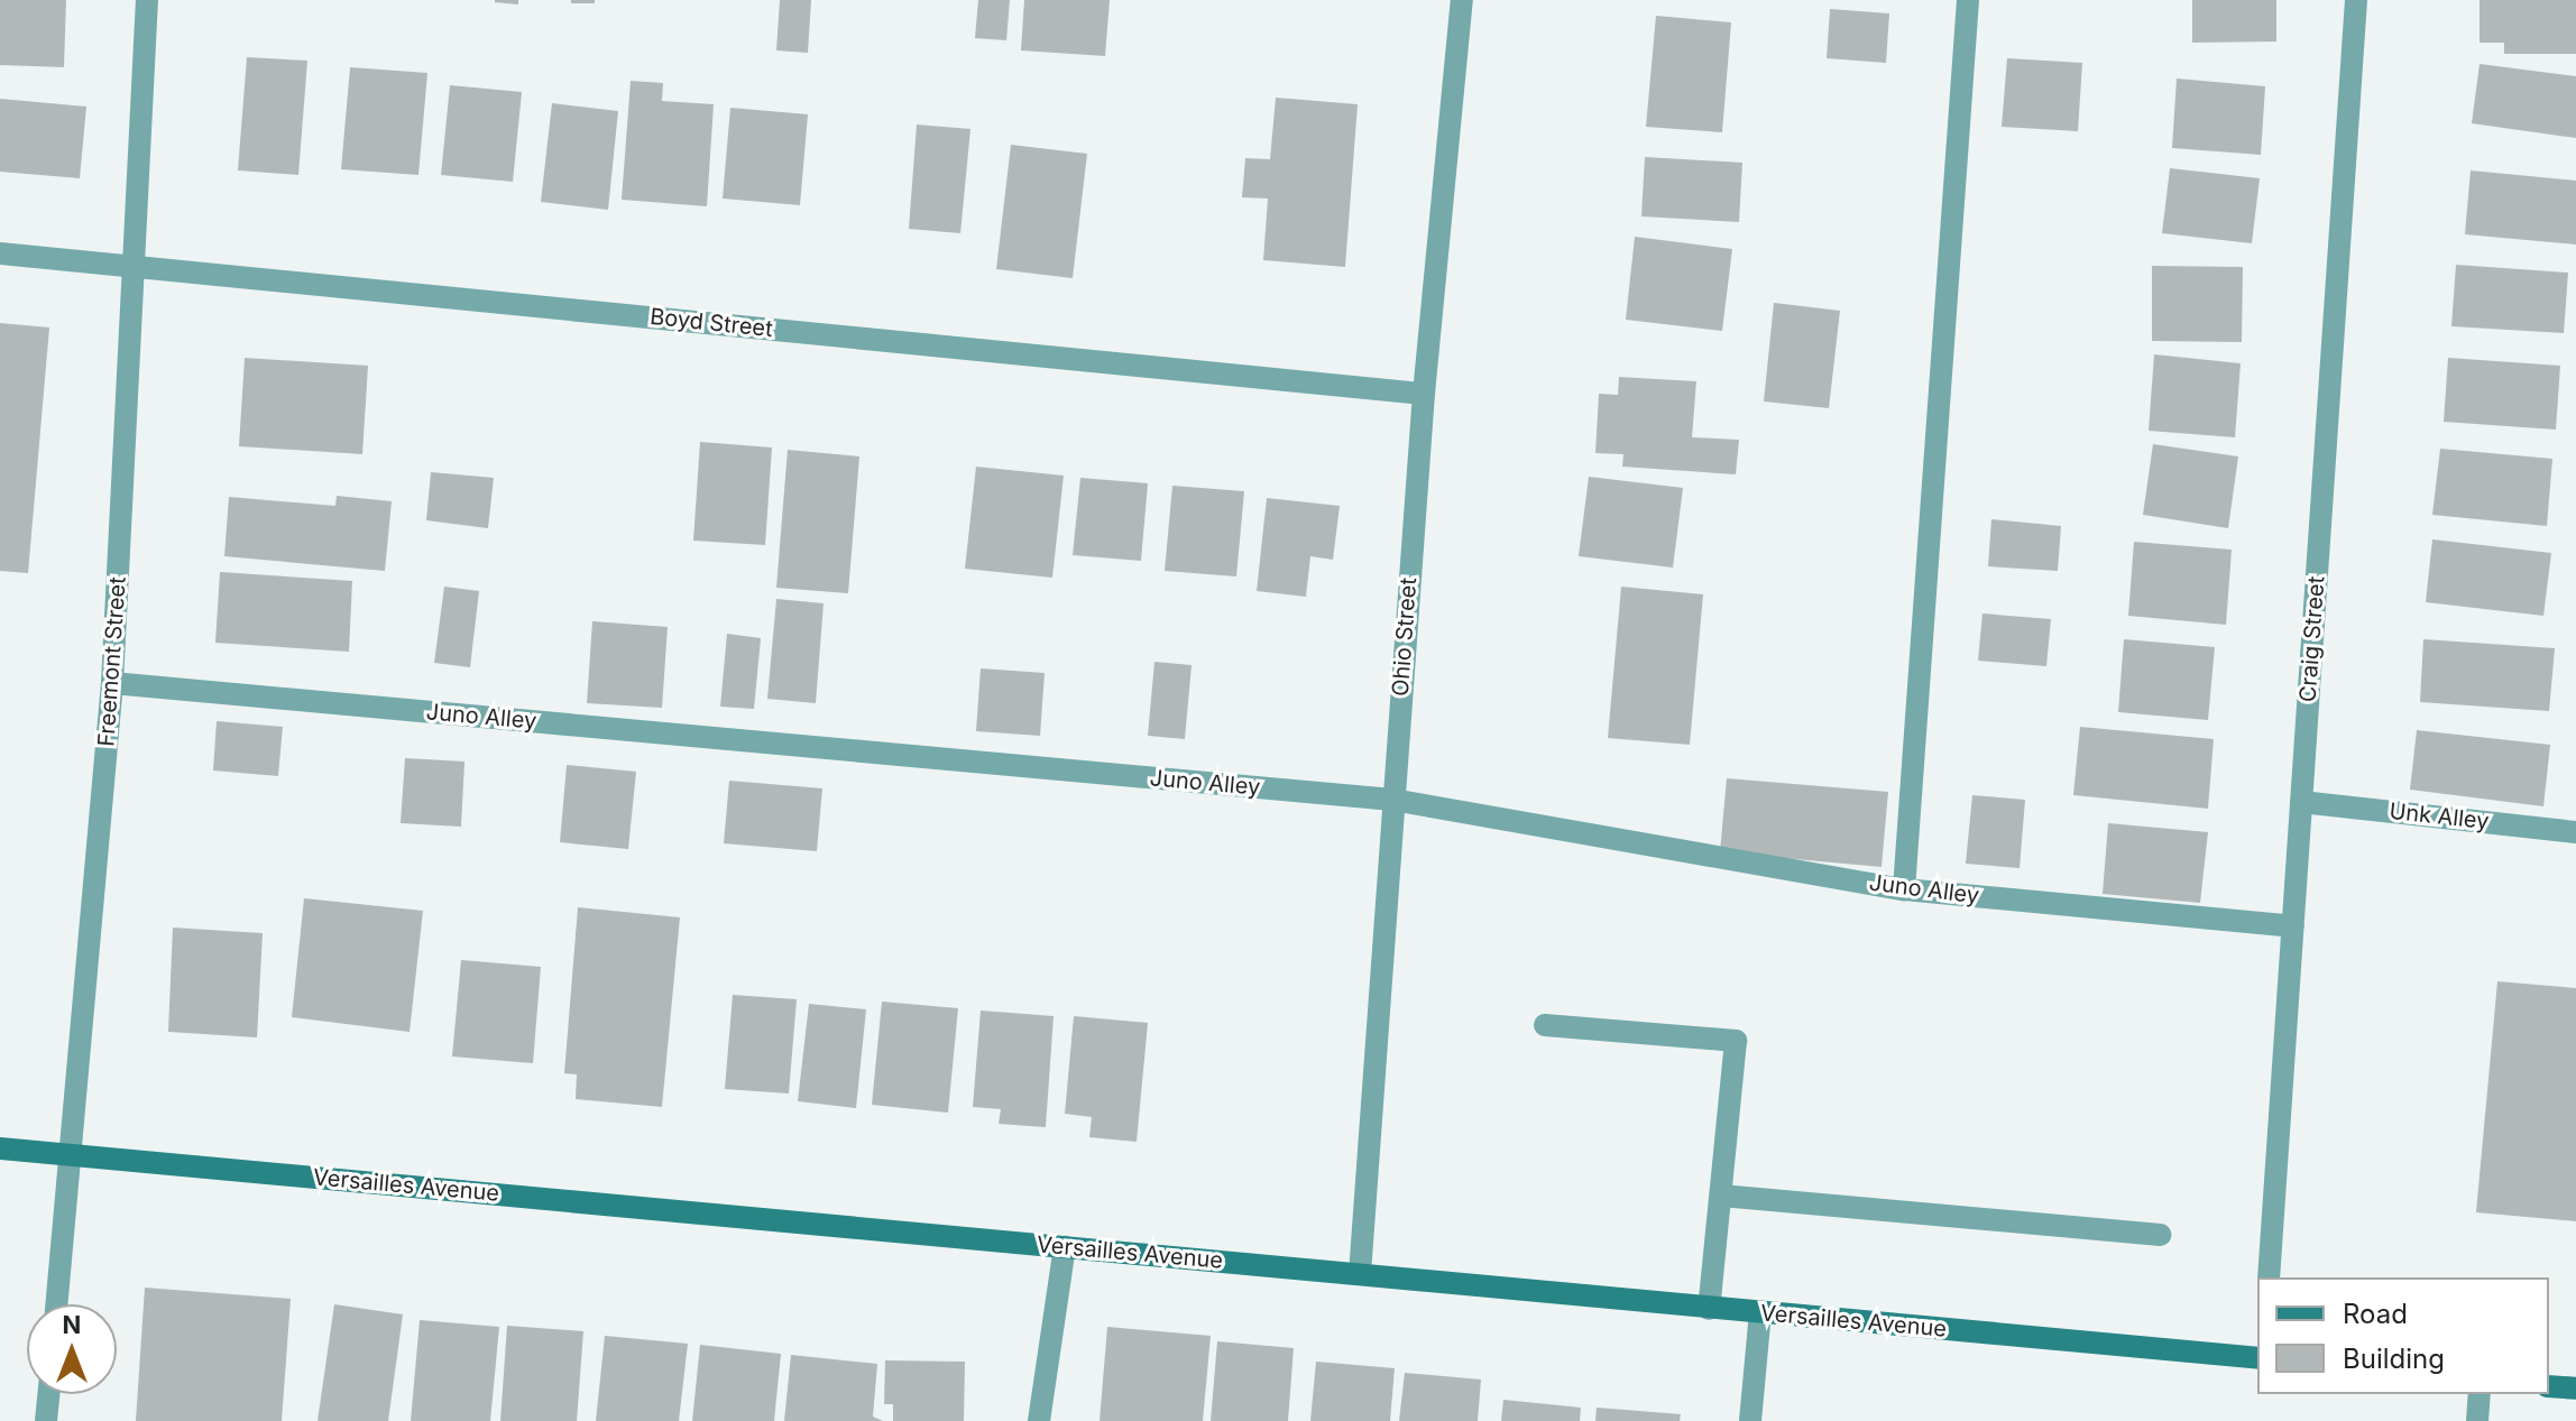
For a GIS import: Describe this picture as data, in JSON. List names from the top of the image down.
{
  "streets": {
    "street": [
      "Boyd Street",
      "Ohio Street",
      "Craig Street",
      "Freemont Street",
      "Juno Alley",
      "Unk Alley",
      "Versailles Avenue"
    ]
  },
  "crossings": [
    ["Boyd Street", "Ohio Street"],
    ["Boyd Street", "Freemont Street"],
    ["Ohio Street", "Juno Alley"],
    ["Ohio Street", "Versailles Avenue"],
    ["Craig Street", "Juno Alley"],
    ["Craig Street", "Unk Alley"],
    ["Freemont Street", "Juno Alley"],
    ["Freemont Street", "Versailles Avenue"]
  ],
  "legend": ["Road", "Building"],
  "north": "top"
}
